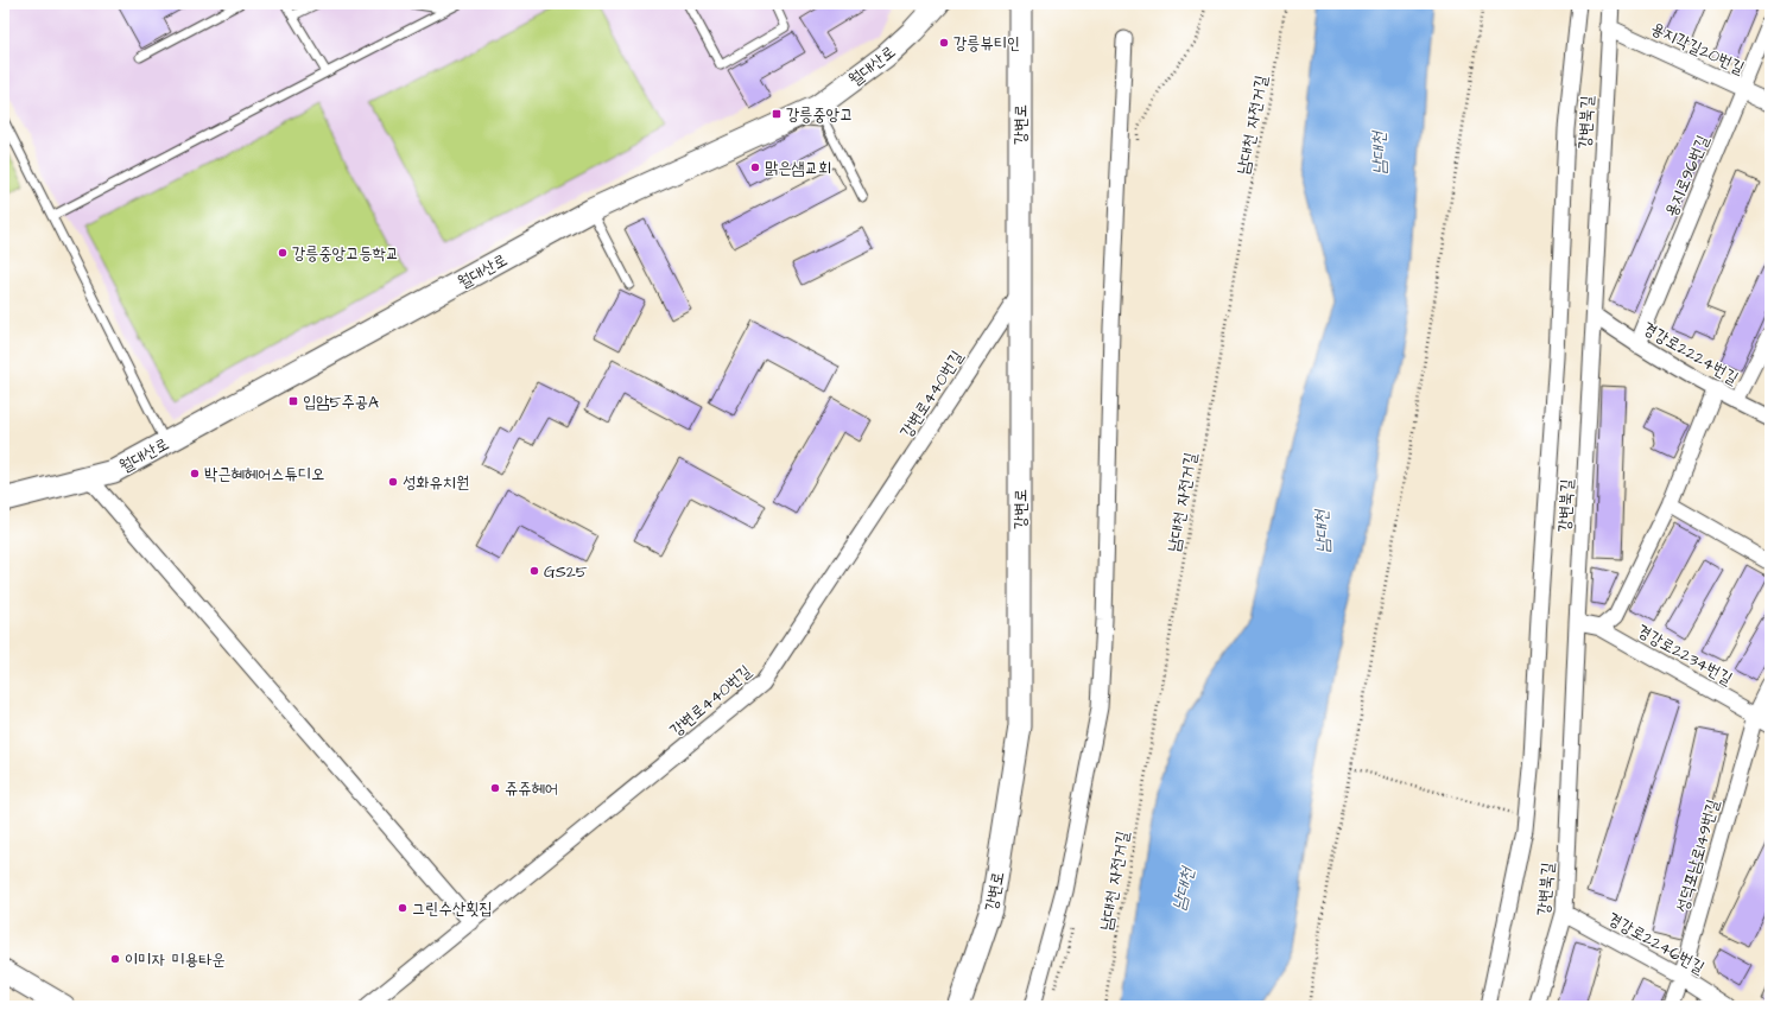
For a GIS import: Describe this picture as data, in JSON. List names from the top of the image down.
{
  "streets": {
    "street": [
      "용지각길20번길",
      "월대산로",
      "강변북길",
      "강변로",
      "용지로96번길",
      "경강로2224번길",
      "강변로440번길",
      "경강로2234번길",
      "성덕포남로149번길",
      "경강로2246번길"
    ],
    "path": ["남대천 자전거길"]
  },
  "crossings": [
    ["용지각길20번길", "강변북길"],
    ["용지각길20번길", "용지로96번길"],
    ["강변북길", "경강로2224번길"],
    ["강변북길", "경강로2234번길"],
    ["강변북길", "경강로2246번길"],
    ["강변로", "강변로440번길"],
    ["용지로96번길", "경강로2224번길"],
    ["경강로2234번길", "성덕포남로149번길"],
    ["성덕포남로149번길", "경강로2246번길"]
  ],
  "water": ["남대천"],
  "places": {
    "other": [
      "강릉뷰티인",
      "맑은샘교회",
      "강릉중앙고등학교",
      "박근혜헤어스튜디오",
      "성화유치원",
      "GS25",
      "쥬쥬헤어",
      "그린수산횟집",
      "이미자 미용타운"
    ],
    "transit": ["강릉중앙고", "입암5주공A"]
  }
}
